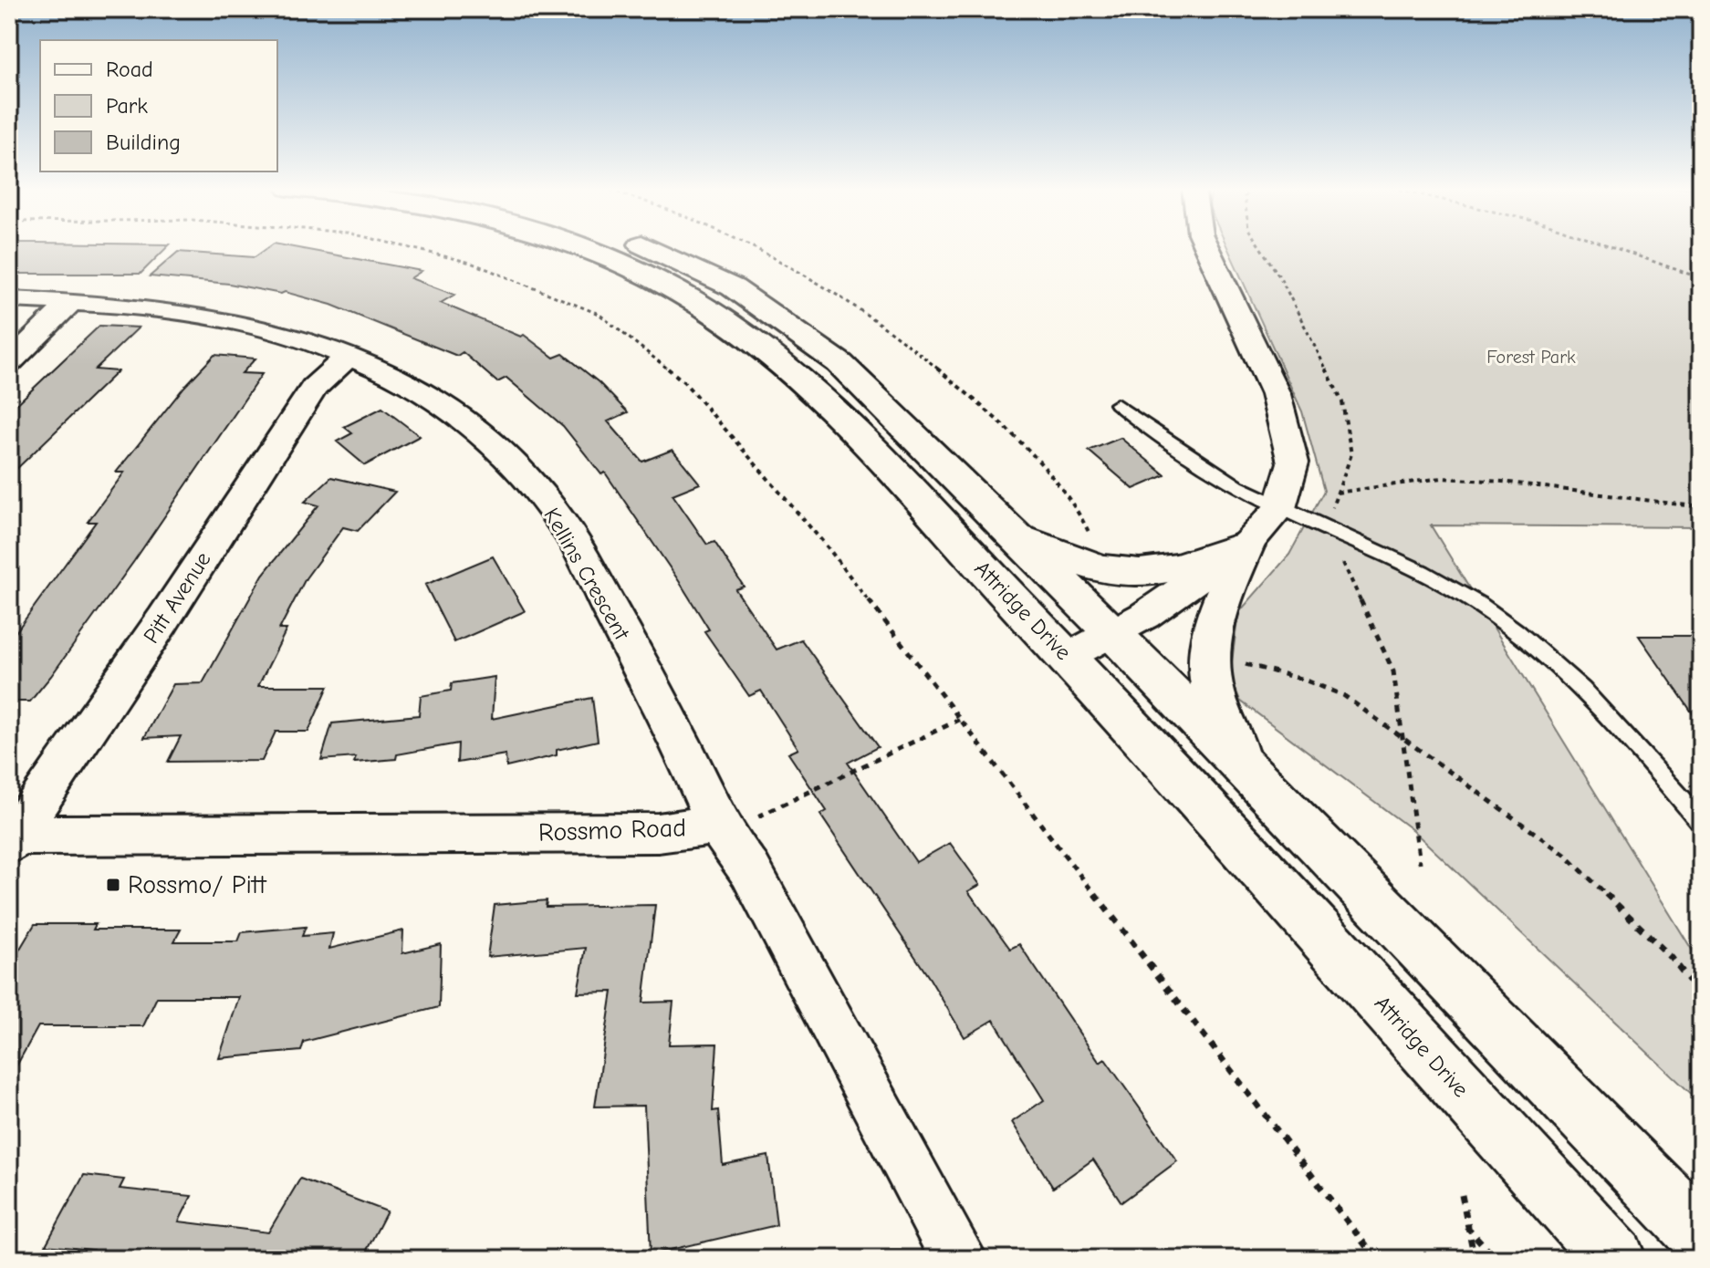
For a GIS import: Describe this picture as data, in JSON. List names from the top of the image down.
{
  "streets": {
    "main road": ["Attridge Drive"],
    "street": ["Kellins Crescent", "Pitt Avenue", "Rossmo Road"]
  },
  "crossings": [
    ["Kellins Crescent", "Pitt Avenue"],
    ["Kellins Crescent", "Rossmo Road"],
    ["Pitt Avenue", "Rossmo Road"]
  ],
  "parks": ["Forest Park"],
  "places": {
    "transit": ["Rossmo/ Pitt"]
  },
  "legend": ["Road", "Park", "Building"]
}
